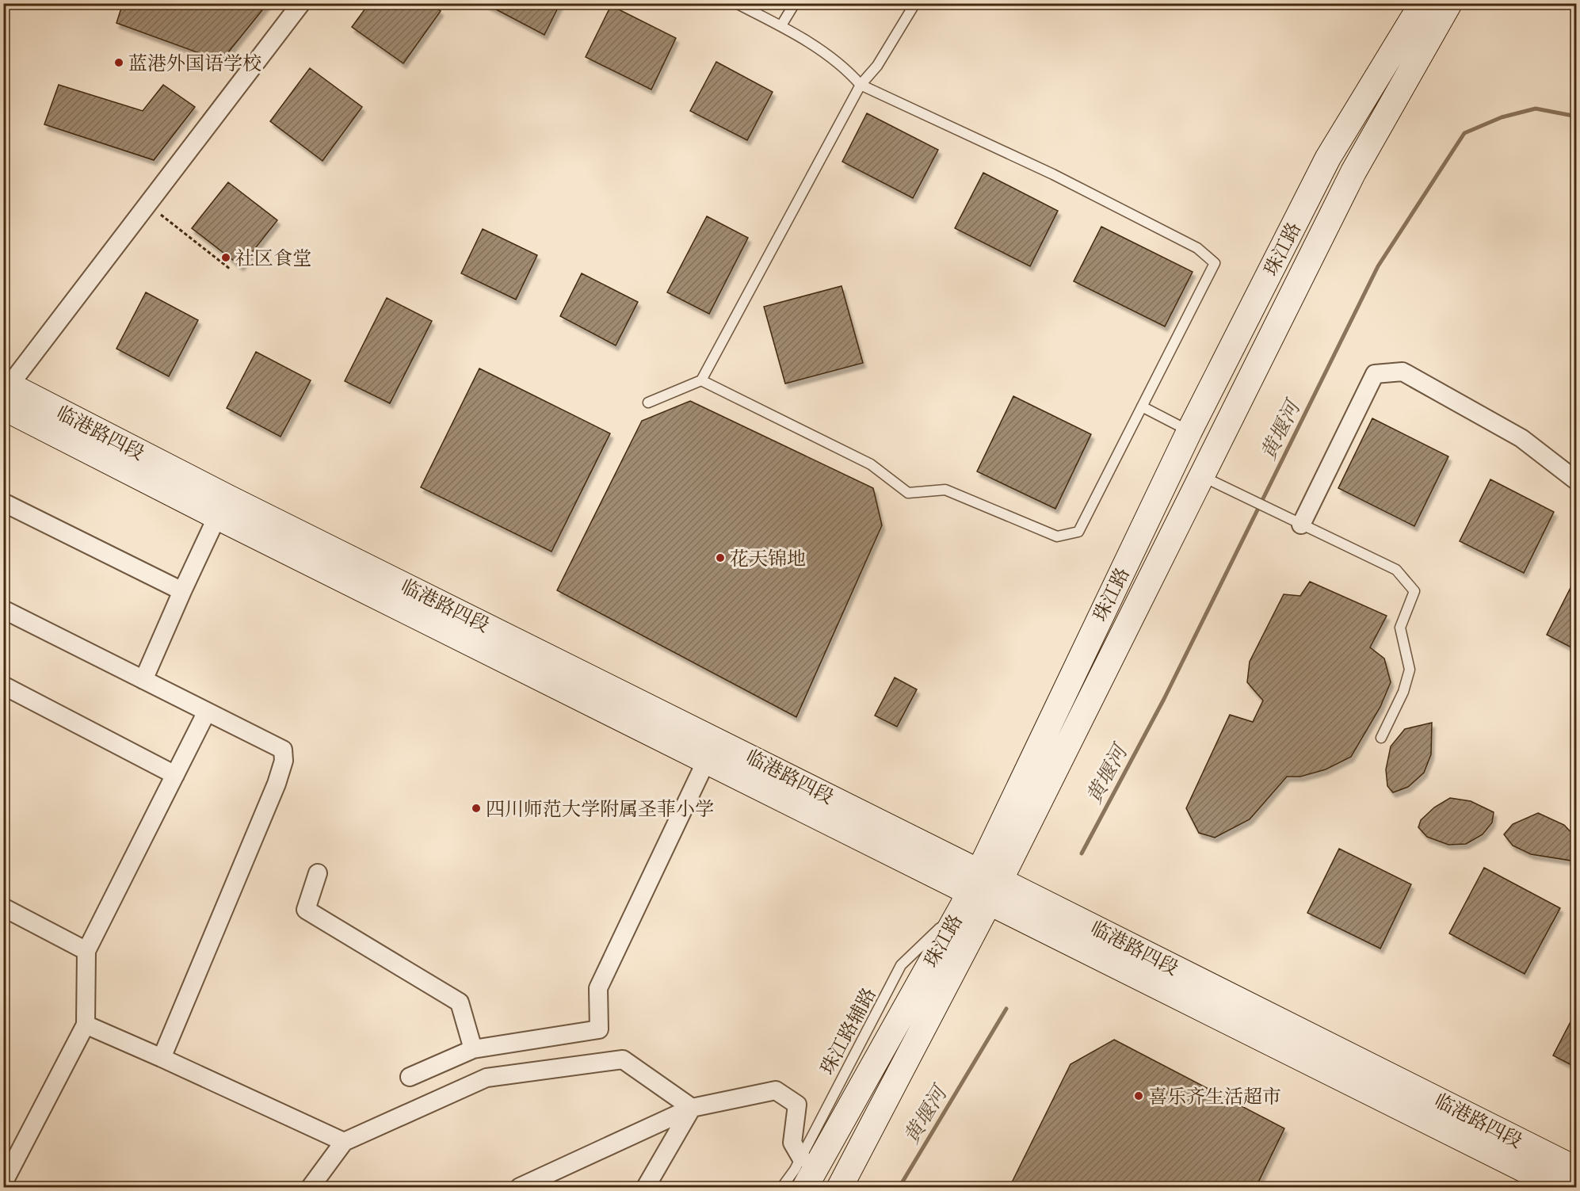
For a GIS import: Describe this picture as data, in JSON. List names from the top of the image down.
{
  "streets": {
    "main road": ["珠江路", "临港路四段"],
    "lane": ["珠江路辅路"]
  },
  "crossings": [
    ["珠江路", "临港路四段"],
    ["珠江路", "珠江路辅路"],
    ["临港路四段", "珠江路辅路"]
  ],
  "water": ["黄堰河"],
  "places": [
    "蓝港外国语学校",
    "社区食堂",
    "花天锦地",
    "四川师范大学附属圣菲小学",
    "喜乐齐生活超市"
  ]
}
